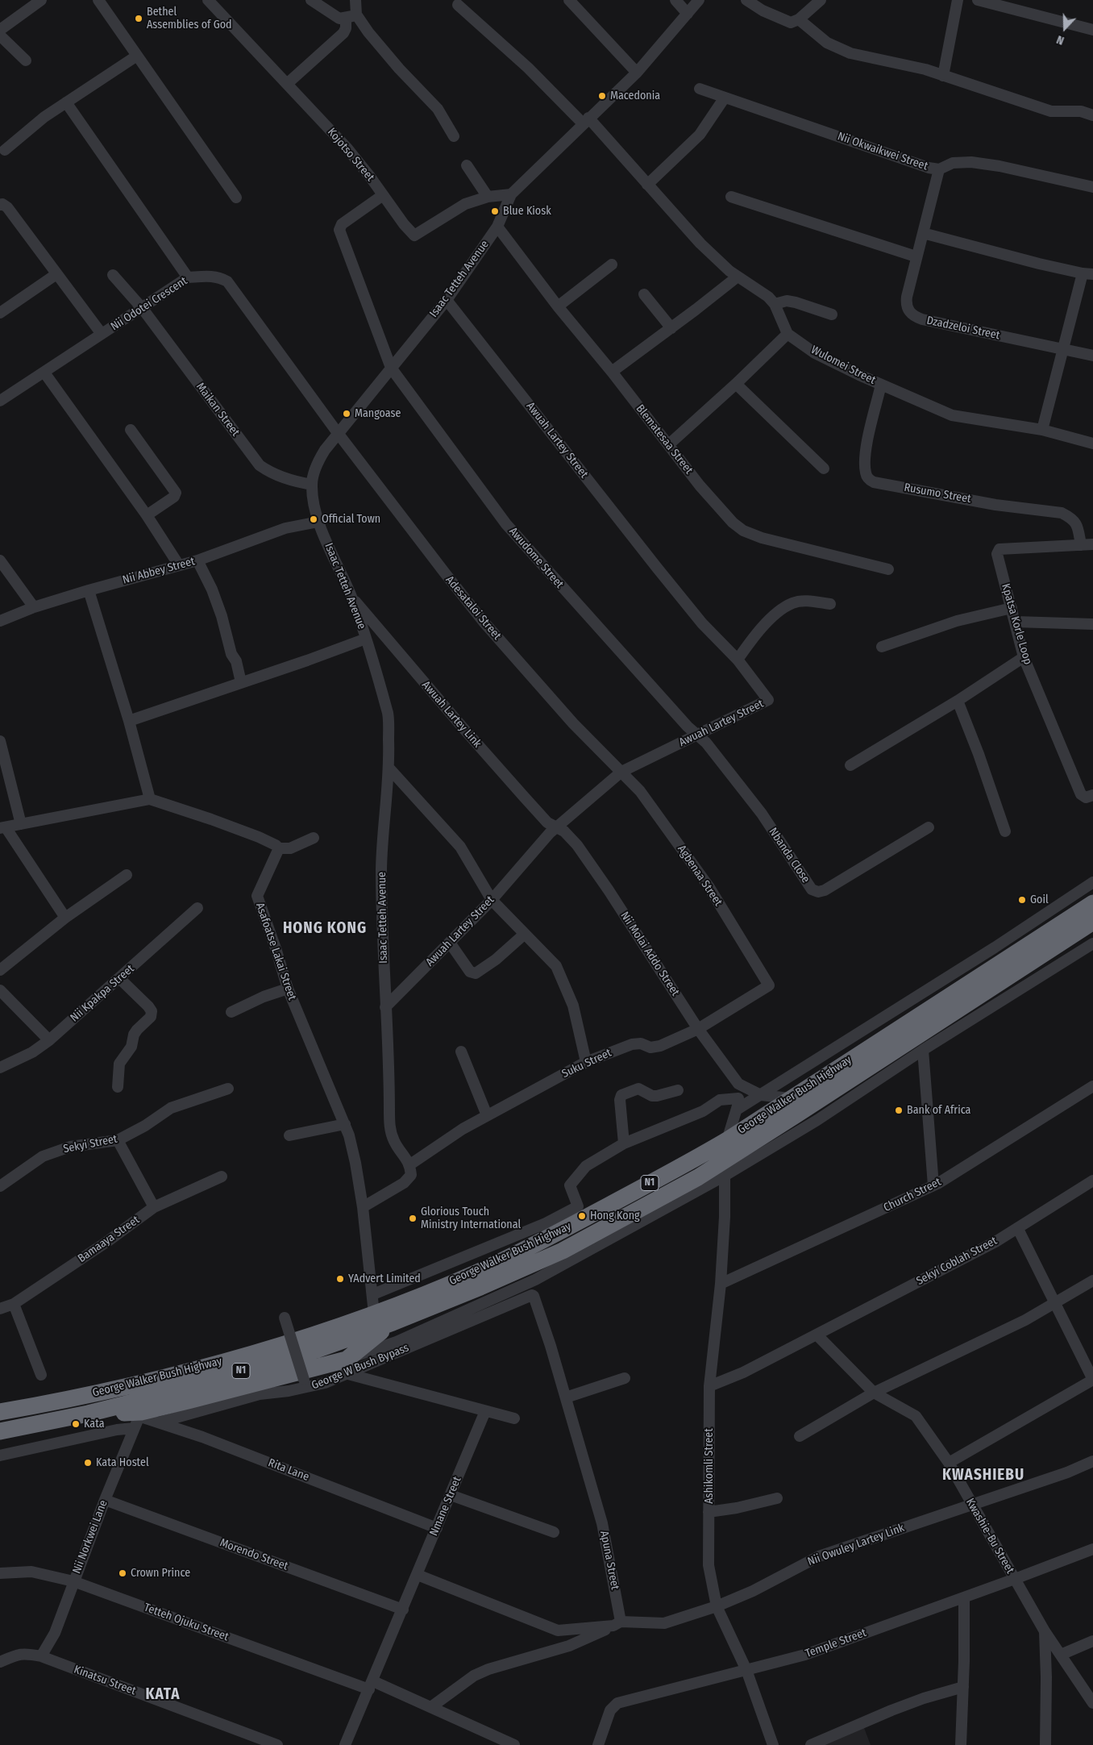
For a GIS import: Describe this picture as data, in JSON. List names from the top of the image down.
{
  "streets": {
    "highway": ["George Walker Bush Highway", "N1"],
    "street": [
      "Nii Okwaikwei Street",
      "Kojotso Street",
      "Isaac Tetteh Avenue",
      "Nii Odotei Crescent",
      "Dzadzeloi Street",
      "Wulomei Street",
      "Maikan Street",
      "Blematesaa Street",
      "Awuah Lartey Street",
      "Rusumo Street",
      "Awudome Street",
      "Nii Abbey Street",
      "Adesataloi Street",
      "Kpatsa Korle Loop",
      "Awuah Lartey Link",
      "Nbanda Close",
      "Agbenaa Street",
      "Asafoatse Lakai Street",
      "Nii Molai Addo Street",
      "Nii Kpakpa Street",
      "Suku Street",
      "Sekyi Street",
      "Church Street",
      "Bamaaya Street",
      "Sekyi Coblah Street",
      "George W Bush Bypass",
      "Ashikomli Street",
      "Rita Lane",
      "Nmane Street",
      "Kwashie-Bu Street",
      "Nii Norkwei Lane",
      "Nii Owuley Lartey Link",
      "Morendo Street",
      "Apuna Street",
      "Tetteh Ojuku Street",
      "Temple Street",
      "Kinatsu Street"
    ]
  },
  "crossings": [
    ["Nii Okwaikwei Street", "Dzadzeloi Street"],
    ["Kojotso Street", "Isaac Tetteh Avenue"],
    ["Kojotso Street", "Awudome Street"],
    ["Isaac Tetteh Avenue", "Nii Odotei Crescent"],
    ["Isaac Tetteh Avenue", "Maikan Street"],
    ["Isaac Tetteh Avenue", "Blematesaa Street"],
    ["Isaac Tetteh Avenue", "Awuah Lartey Street"],
    ["Isaac Tetteh Avenue", "Awudome Street"],
    ["Isaac Tetteh Avenue", "Nii Abbey Street"],
    ["Isaac Tetteh Avenue", "Adesataloi Street"],
    ["Isaac Tetteh Avenue", "Awuah Lartey Link"],
    ["Isaac Tetteh Avenue", "Suku Street"],
    ["Nii Odotei Crescent", "Maikan Street"],
    ["Nii Odotei Crescent", "Adesataloi Street"],
    ["Wulomei Street", "Rusumo Street"],
    ["Awuah Lartey Street", "Awudome Street"],
    ["Awuah Lartey Street", "Adesataloi Street"],
    ["Awuah Lartey Street", "Awuah Lartey Link"],
    ["Awuah Lartey Street", "Nbanda Close"],
    ["Awuah Lartey Street", "Agbenaa Street"],
    ["Awuah Lartey Street", "Nii Molai Addo Street"],
    ["Rusumo Street", "Kpatsa Korle Loop"],
    ["Awudome Street", "Nbanda Close"],
    ["Adesataloi Street", "Agbenaa Street"],
    ["Awuah Lartey Link", "Nii Molai Addo Street"],
    ["Agbenaa Street", "Suku Street"],
    ["Asafoatse Lakai Street", "George Walker Bush Highway"],
    ["Nii Molai Addo Street", "Suku Street"],
    ["Nii Molai Addo Street", "George Walker Bush Highway"],
    ["Church Street", "Ashikomli Street"],
    ["Sekyi Coblah Street", "Kwashie-Bu Street"],
    ["George W Bush Bypass", "Rita Lane"],
    ["George W Bush Bypass", "Apuna Street"],
    ["Ashikomli Street", "Nii Owuley Lartey Link"],
    ["Ashikomli Street", "Temple Street"],
    ["Rita Lane", "Nmane Street"],
    ["Rita Lane", "Nii Norkwei Lane"],
    ["Nmane Street", "Morendo Street"],
    ["Nmane Street", "Tetteh Ojuku Street"],
    ["Kwashie-Bu Street", "Nii Owuley Lartey Link"],
    ["Kwashie-Bu Street", "Temple Street"],
    ["Nii Norkwei Lane", "Morendo Street"],
    ["Nii Norkwei Lane", "Tetteh Ojuku Street"],
    ["Nii Norkwei Lane", "Kinatsu Street"],
    ["Nii Owuley Lartey Link", "Apuna Street"]
  ],
  "districts": ["HONG KONG", "KWASHIEBU", "KATA"],
  "places": [
    "Bethel Assemblies of God",
    "Macedonia",
    "Blue Kiosk",
    "Mangoase",
    "Official Town",
    "Goil",
    "Bank of Africa",
    "Hong Kong",
    "Glorious Touch Ministry International",
    "YAdvert Limited",
    "Kata",
    "Kata Hostel",
    "Crown Prince"
  ],
  "north": "bottom"
}
